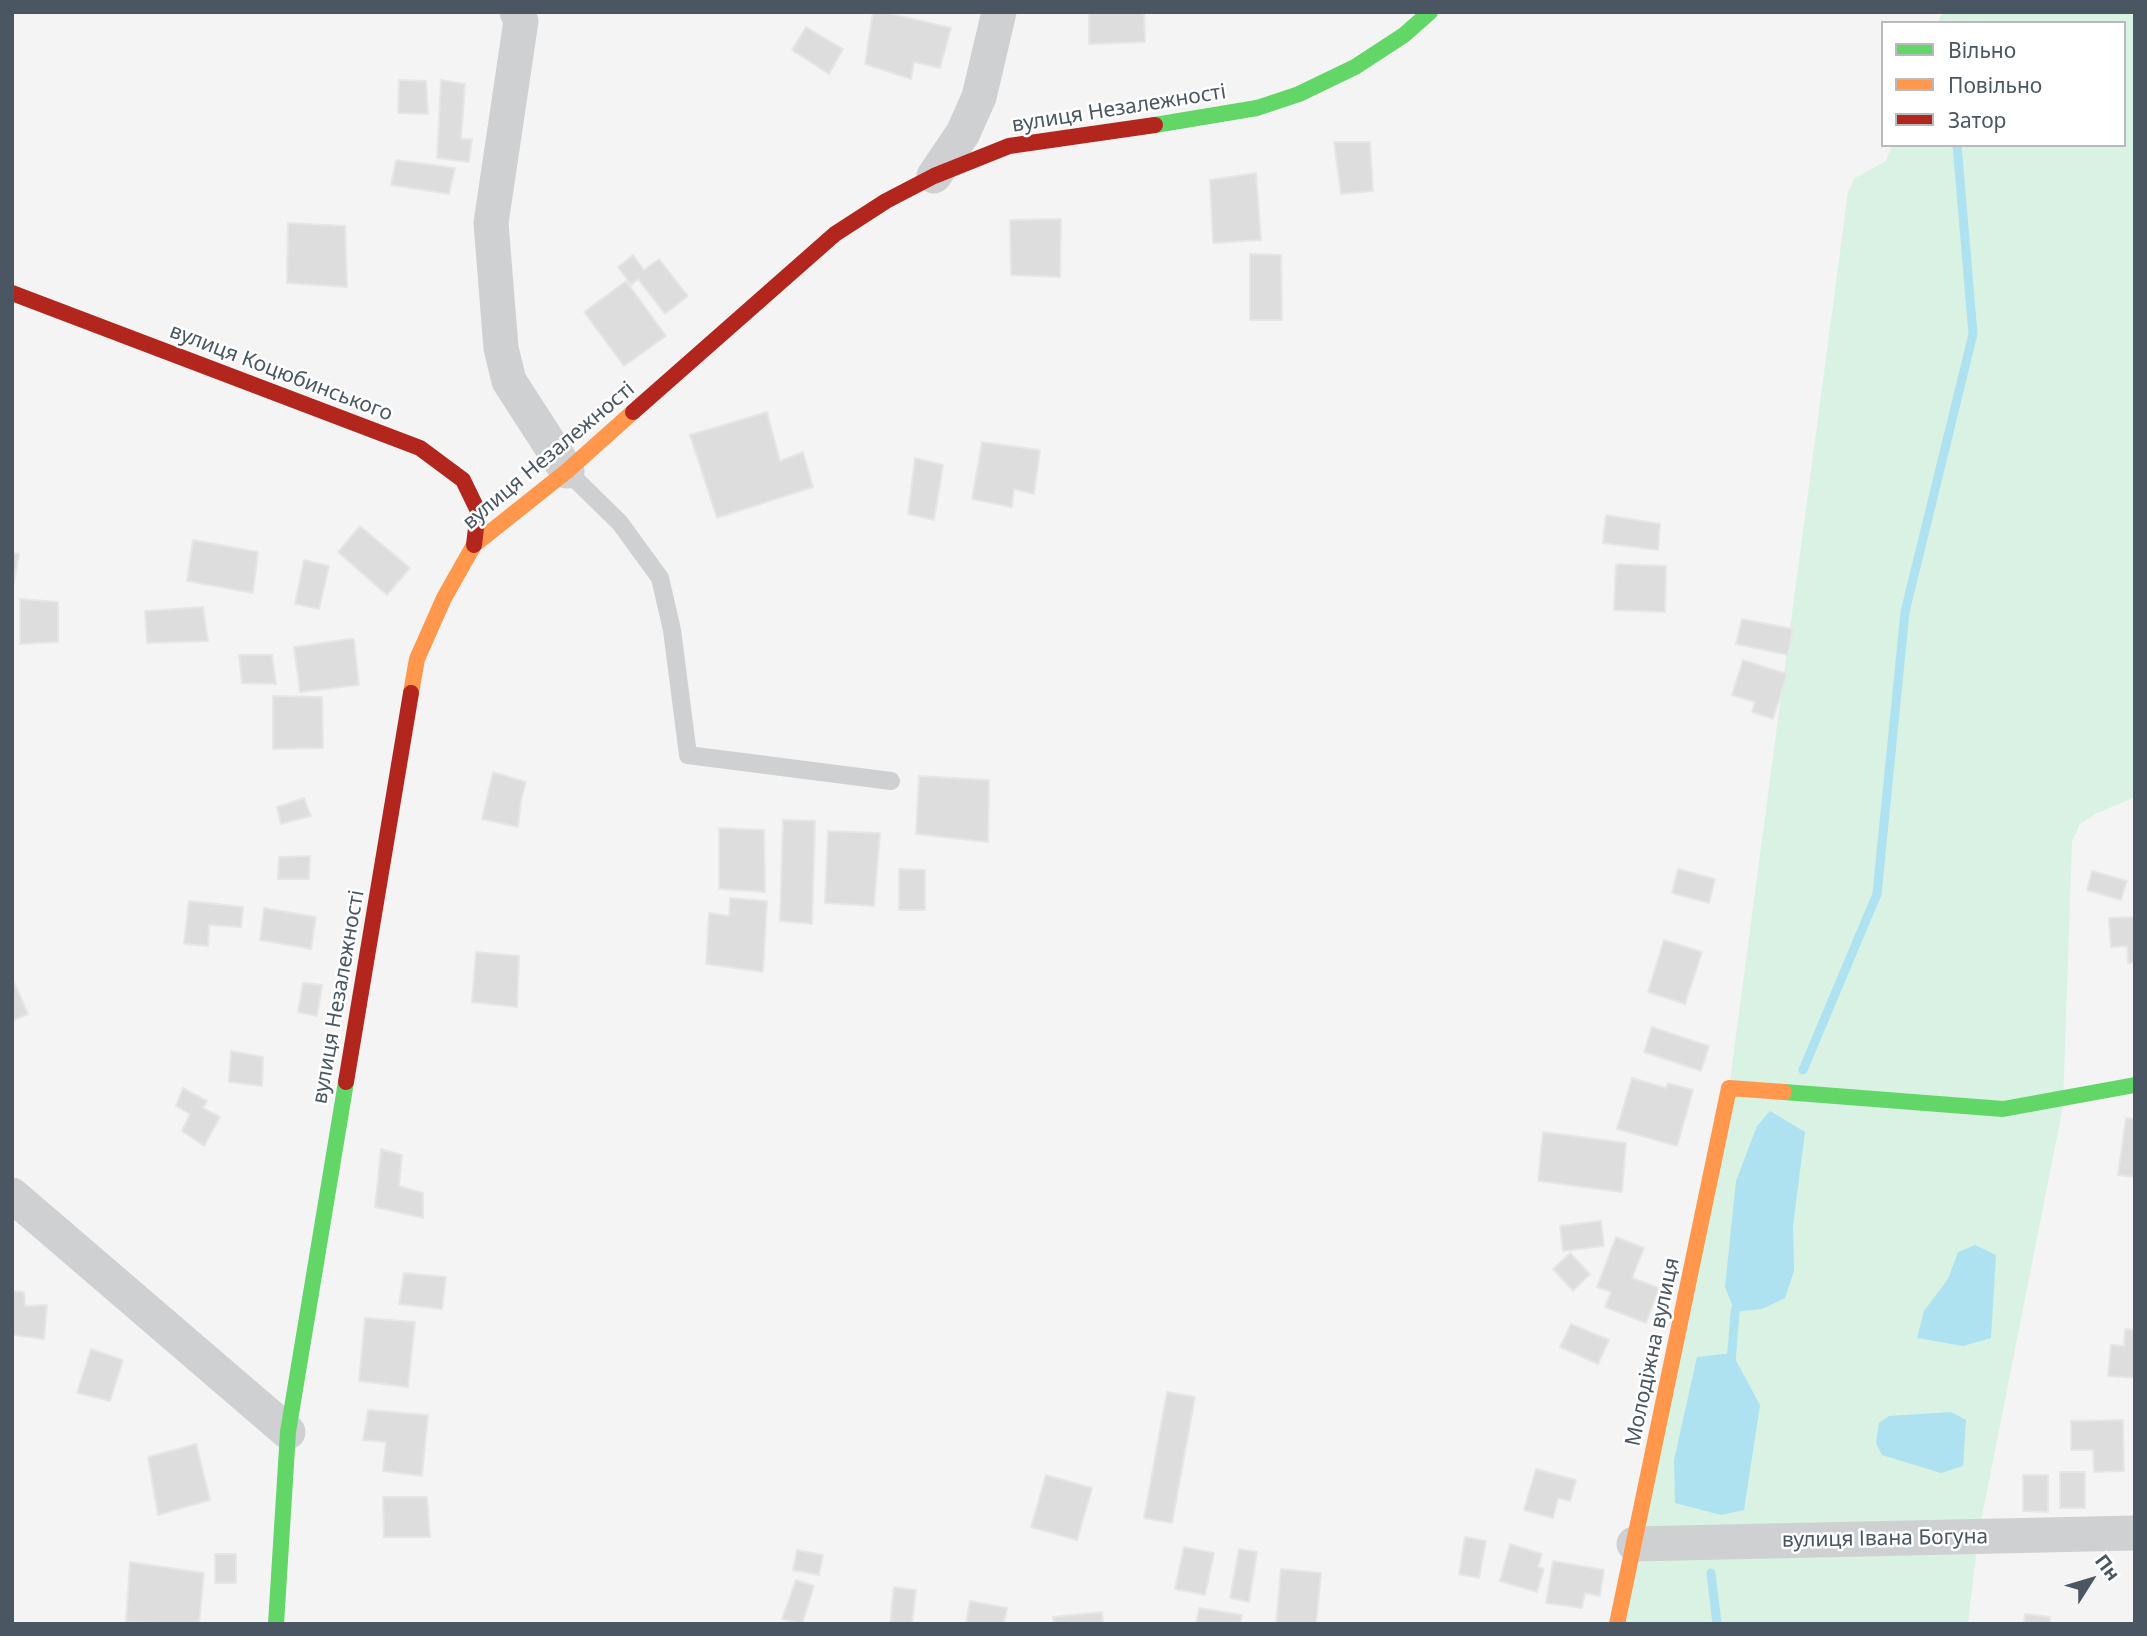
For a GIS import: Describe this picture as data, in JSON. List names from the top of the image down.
{
  "streets": {
    "street": [
      "вулиця Незалежності",
      "вулиця Коцюбинського",
      "Молодіжна вулиця",
      "вулиця Івана Богуна"
    ]
  },
  "crossings": [
    ["вулиця Незалежності", "вулиця Коцюбинського"],
    ["Молодіжна вулиця", "вулиця Івана Богуна"]
  ],
  "legend": ["Вільно", "Повільно", "Затор"],
  "north": "top right"
}
